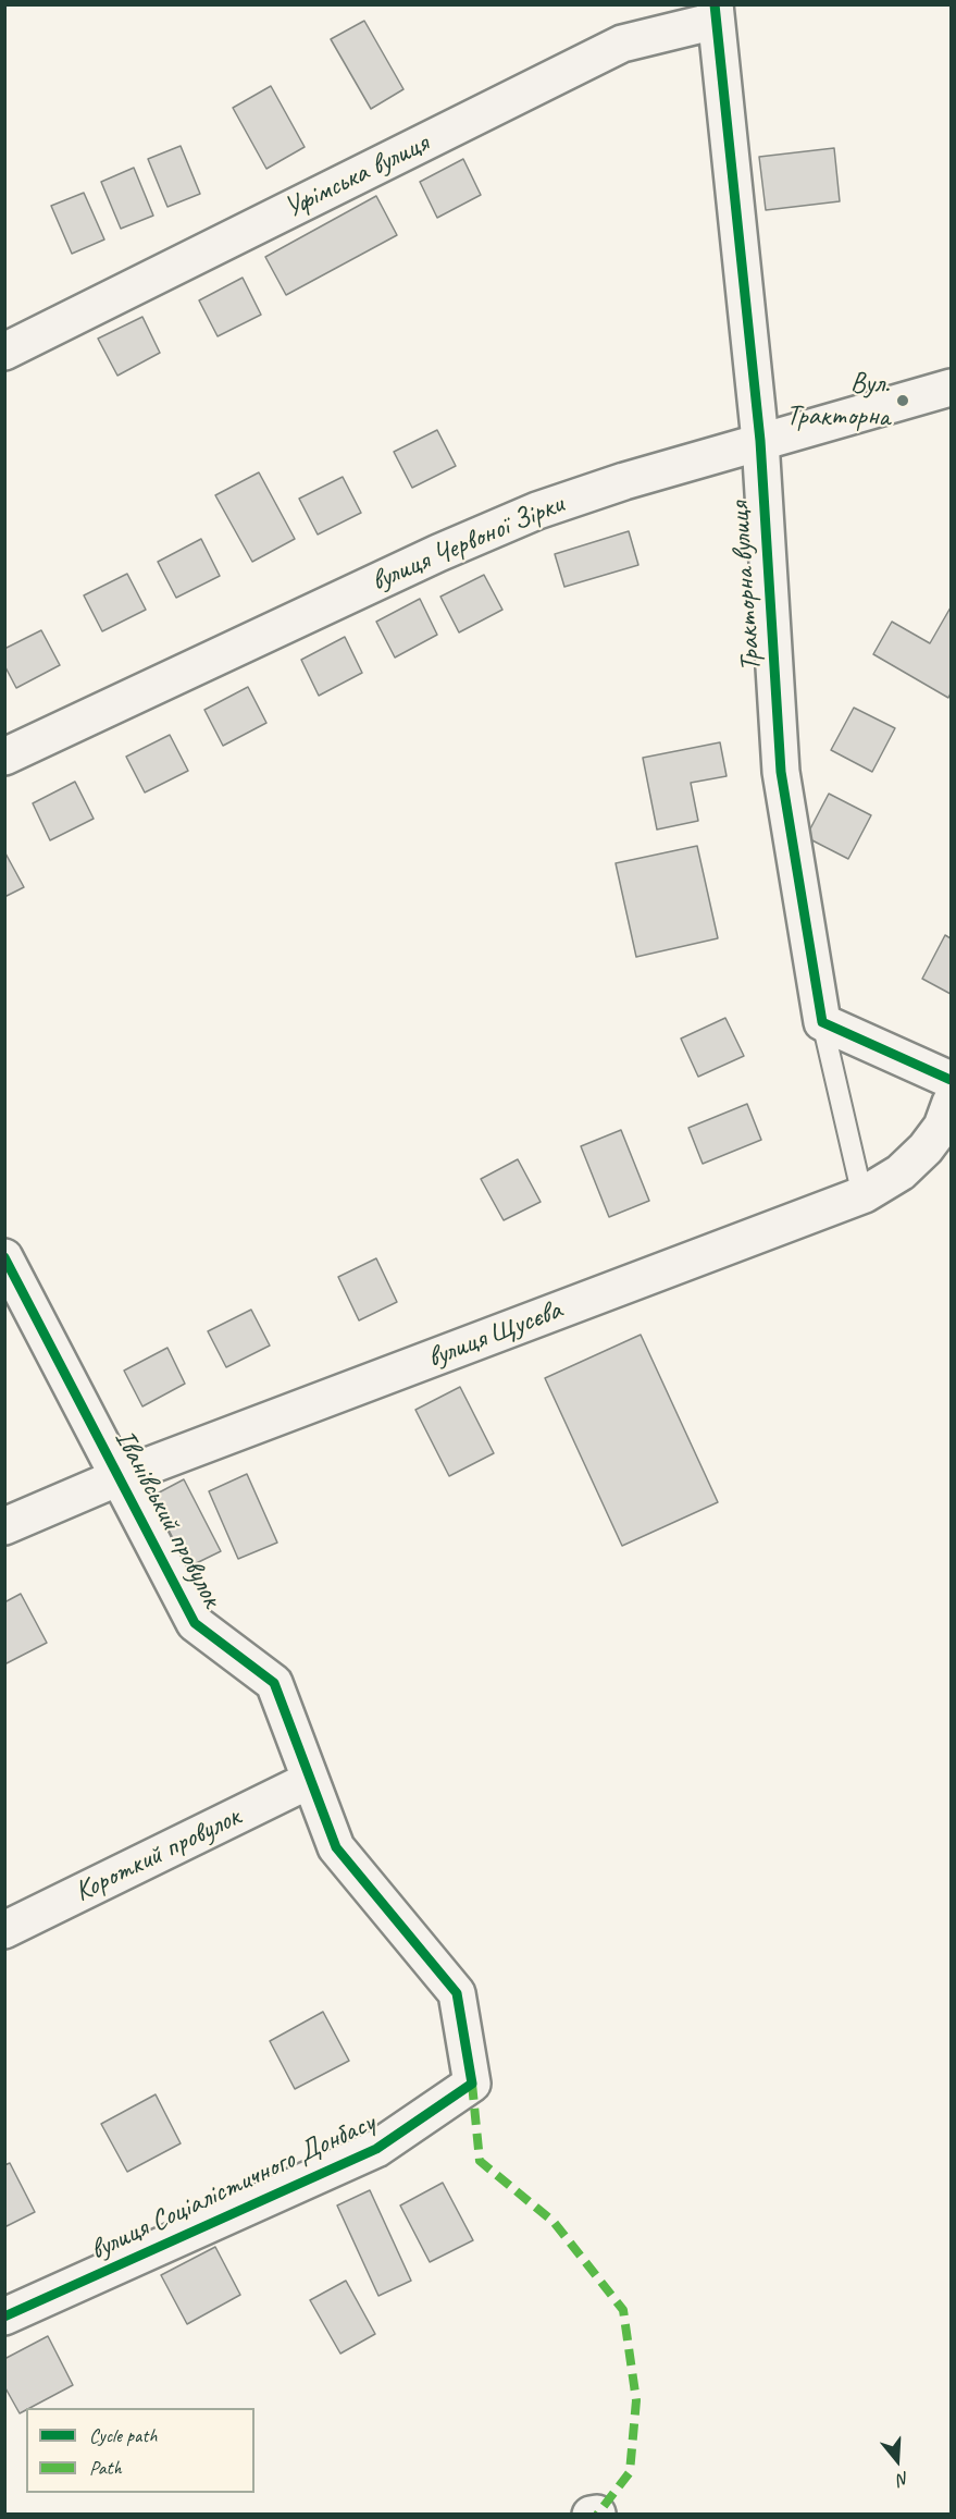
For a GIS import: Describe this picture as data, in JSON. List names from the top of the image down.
{
  "streets": {
    "street": [
      "Уфімська вулиця",
      "вулиця Червоної Зірки",
      "Тракторна вулиця",
      "вулиця Щусєва",
      "Іванівський провулок",
      "Короткий провулок",
      "вулиця Соціалістичного Донбасу"
    ]
  },
  "crossings": [
    ["Уфімська вулиця", "Тракторна вулиця"],
    ["вулиця Червоної Зірки", "Тракторна вулиця"],
    ["вулиця Щусєва", "Іванівський провулок"],
    ["Іванівський провулок", "Короткий провулок"],
    ["Іванівський провулок", "вулиця Соціалістичного Донбасу"]
  ],
  "places": ["Вул. Тракторна"],
  "legend": ["Cycle path", "Path"],
  "north": "bottom"
}
